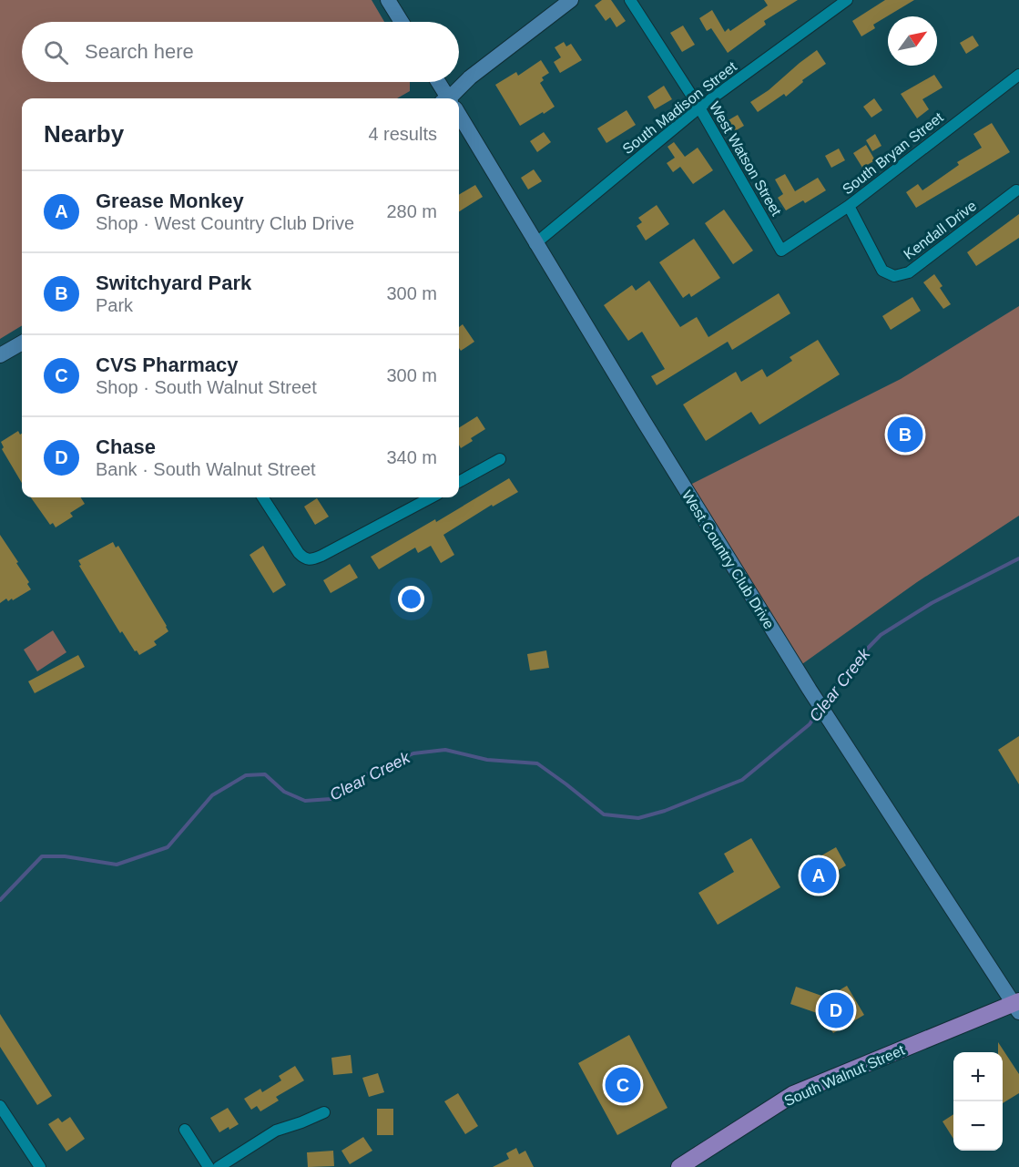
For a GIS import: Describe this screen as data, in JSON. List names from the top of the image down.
{
  "streets": {
    "main road": ["West Country Club Drive", "South Walnut Street"],
    "street": [
      "South Madison Street",
      "South Bryan Street",
      "West Watson Street",
      "Kendall Drive"
    ]
  },
  "crossings": [
    ["South Madison Street", "West Watson Street"],
    ["South Madison Street", "West Country Club Drive"],
    ["South Bryan Street", "West Watson Street"],
    ["South Bryan Street", "Kendall Drive"],
    ["West Country Club Drive", "South Walnut Street"]
  ],
  "water": ["Clear Creek"],
  "north": "top right",
  "page": {
    "search": "Search here",
    "heading": ["Nearby", "4 results"],
    "list": [
      {
        "mark": "A",
        "name": "Grease Monkey",
        "note": "Shop · West Country Club Drive",
        "value": "280 m"
      },
      {
        "mark": "B",
        "name": "Switchyard Park",
        "note": "Park",
        "value": "300 m"
      },
      {
        "mark": "C",
        "name": "CVS Pharmacy",
        "note": "Shop · South Walnut Street",
        "value": "300 m"
      },
      {
        "mark": "D",
        "name": "Chase",
        "note": "Bank · South Walnut Street",
        "value": "340 m"
      }
    ],
    "pins": [
      "B",
      "A",
      "D",
      "C"
    ],
    "map_buttons": ["+", "−"]
  }
}
